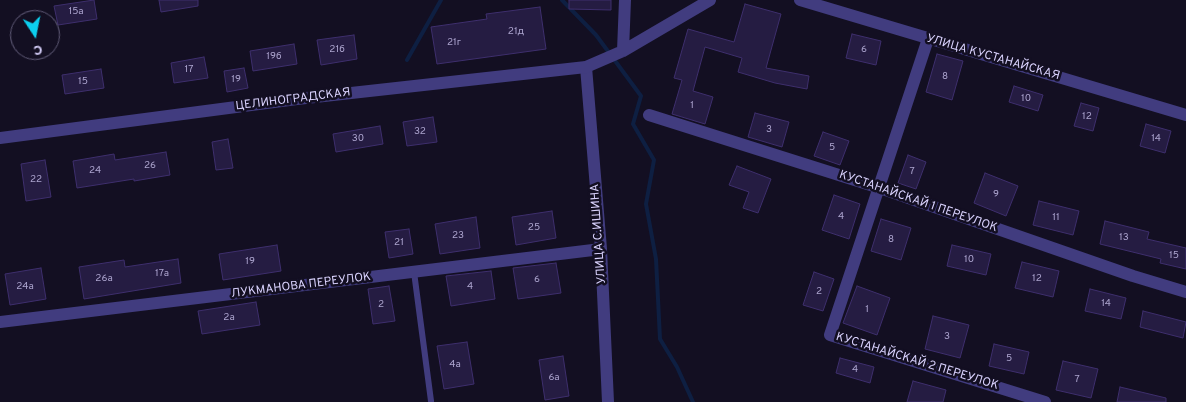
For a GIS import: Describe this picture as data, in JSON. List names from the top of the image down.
{
  "streets": {
    "street": [
      "УЛИЦА КУСТАНАЙСКАЯ",
      "ЦЕЛИНОГРАДСКАЯ",
      "КУСТАНАЙСКАЙ 1 ПЕРЕУЛОК",
      "УЛИЦА С.ИШИНА",
      "ЛУКМАНОВА ПЕРЕУЛОК",
      "КУСТАНАЙСКАЙ 2 ПЕРЕУЛОК"
    ]
  },
  "crossings": [
    ["УЛИЦА КУСТАНАЙСКАЯ", "КУСТАНАЙСКАЙ 2 ПЕРЕУЛОК"],
    ["ЦЕЛИНОГРАДСКАЯ", "УЛИЦА С.ИШИНА"],
    ["КУСТАНАЙСКАЙ 1 ПЕРЕУЛОК", "КУСТАНАЙСКАЙ 2 ПЕРЕУЛОК"],
    ["УЛИЦА С.ИШИНА", "ЛУКМАНОВА ПЕРЕУЛОК"]
  ],
  "house_numbers": [
    "15а",
    "21д",
    "21г",
    "21б",
    "6",
    "19б",
    "17",
    "8",
    "19",
    "15",
    "10",
    "1",
    "12",
    "3",
    "32",
    "30",
    "14",
    "5",
    "26",
    "24",
    "7",
    "22",
    "9",
    "4",
    "11",
    "25",
    "23",
    "13",
    "8",
    "21",
    "15",
    "10",
    "19",
    "17а",
    "26а",
    "12",
    "6",
    "24а",
    "4",
    "2",
    "14",
    "2",
    "1",
    "2а",
    "3",
    "5",
    "4а",
    "4",
    "6а",
    "7"
  ],
  "north": "bottom"
}
